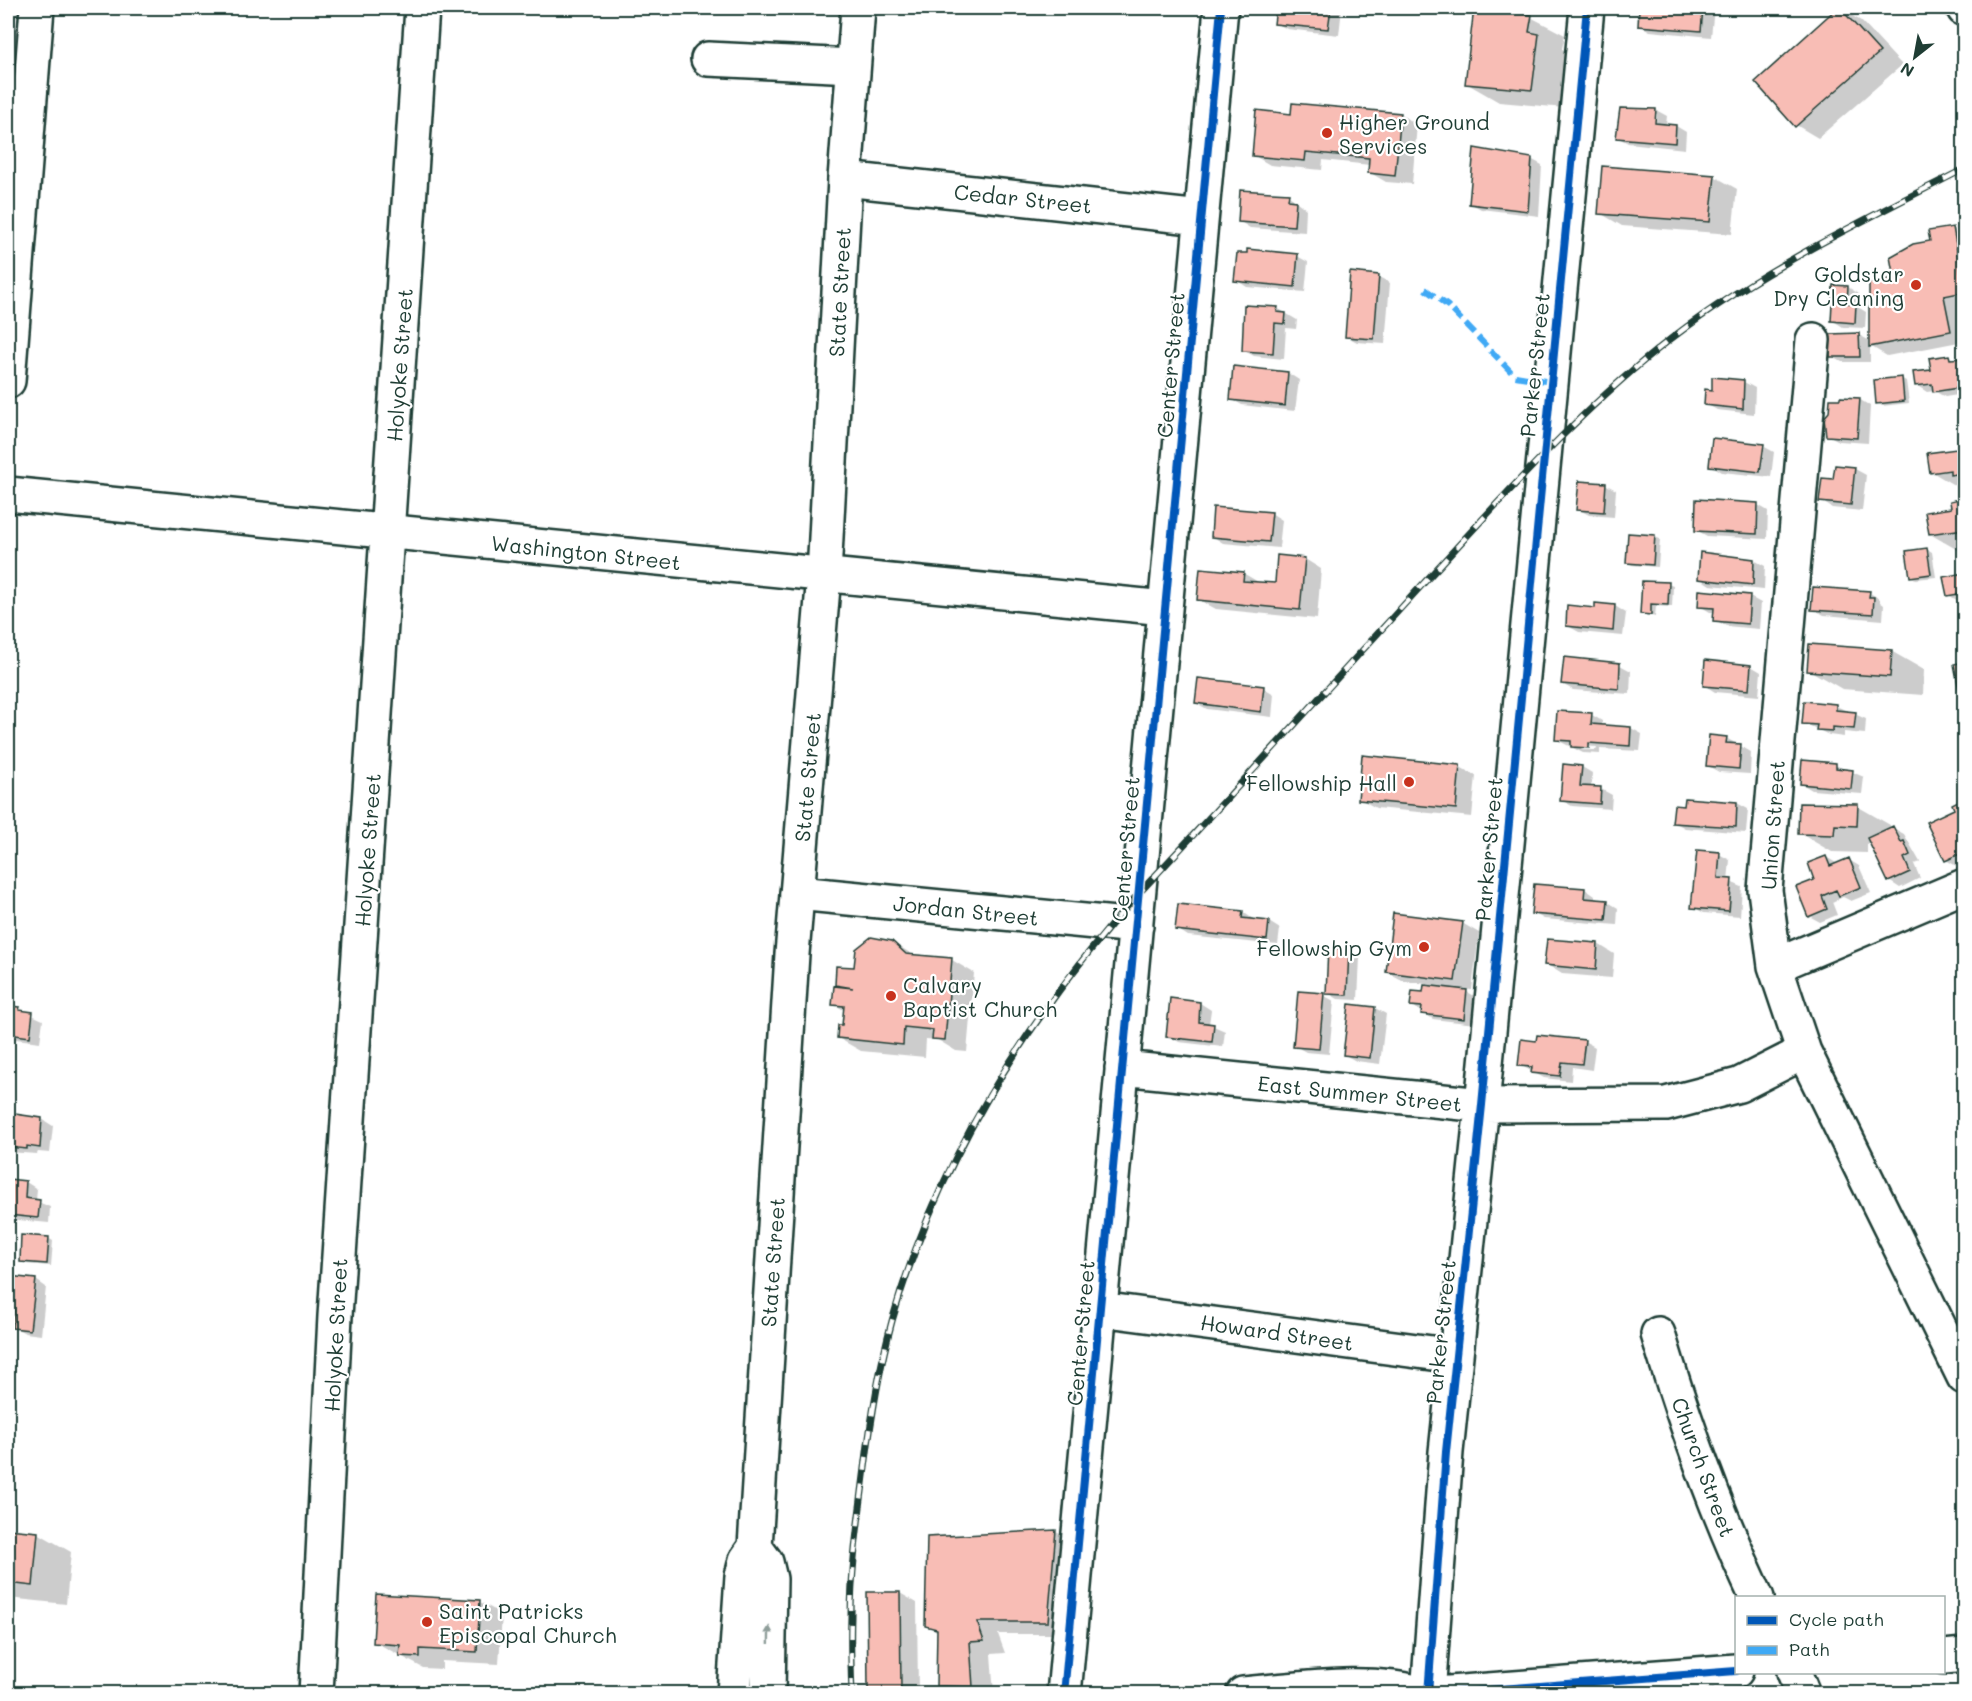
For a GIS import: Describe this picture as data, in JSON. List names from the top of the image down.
{
  "streets": {
    "street": [
      "Cedar Street",
      "State Street",
      "Holyoke Street",
      "Center Street",
      "Parker Street",
      "Washington Street",
      "Union Street",
      "Jordan Street",
      "East Summer Street",
      "Howard Street",
      "Church Street"
    ]
  },
  "crossings": [
    ["Cedar Street", "State Street"],
    ["Cedar Street", "Center Street"],
    ["State Street", "Washington Street"],
    ["State Street", "Jordan Street"],
    ["Holyoke Street", "Washington Street"],
    ["Center Street", "Washington Street"],
    ["Center Street", "Jordan Street"],
    ["Center Street", "East Summer Street"],
    ["Center Street", "Howard Street"],
    ["Parker Street", "East Summer Street"],
    ["Parker Street", "Howard Street"],
    ["Union Street", "East Summer Street"]
  ],
  "places": [
    "Higher Ground Services",
    "Goldstar Dry Cleaning",
    "Fellowship Hall",
    "Fellowship Gym",
    "Calvary Baptist Church",
    "Saint Patricks Episcopal Church"
  ],
  "legend": ["Cycle path", "Path"],
  "north": "bottom left"
}
